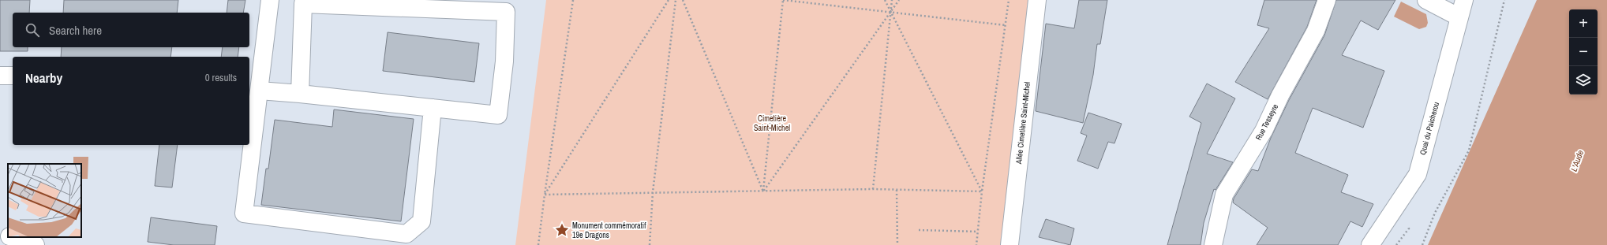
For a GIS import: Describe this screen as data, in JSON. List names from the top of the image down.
{
  "streets": {
    "street": ["Rue Tesseyre", "Allée Cimetière Saint-Michel", "Quai du Paicherou"]
  },
  "water": ["L'Aude"],
  "parks": ["Cimetière Saint-Michel"],
  "places": {
    "place": ["Monument commémoratif 19e Dragons"]
  },
  "page": {
    "map_buttons": ["+", "−"],
    "search": "Search here",
    "heading": ["Nearby", "0 results"]
  }
}
